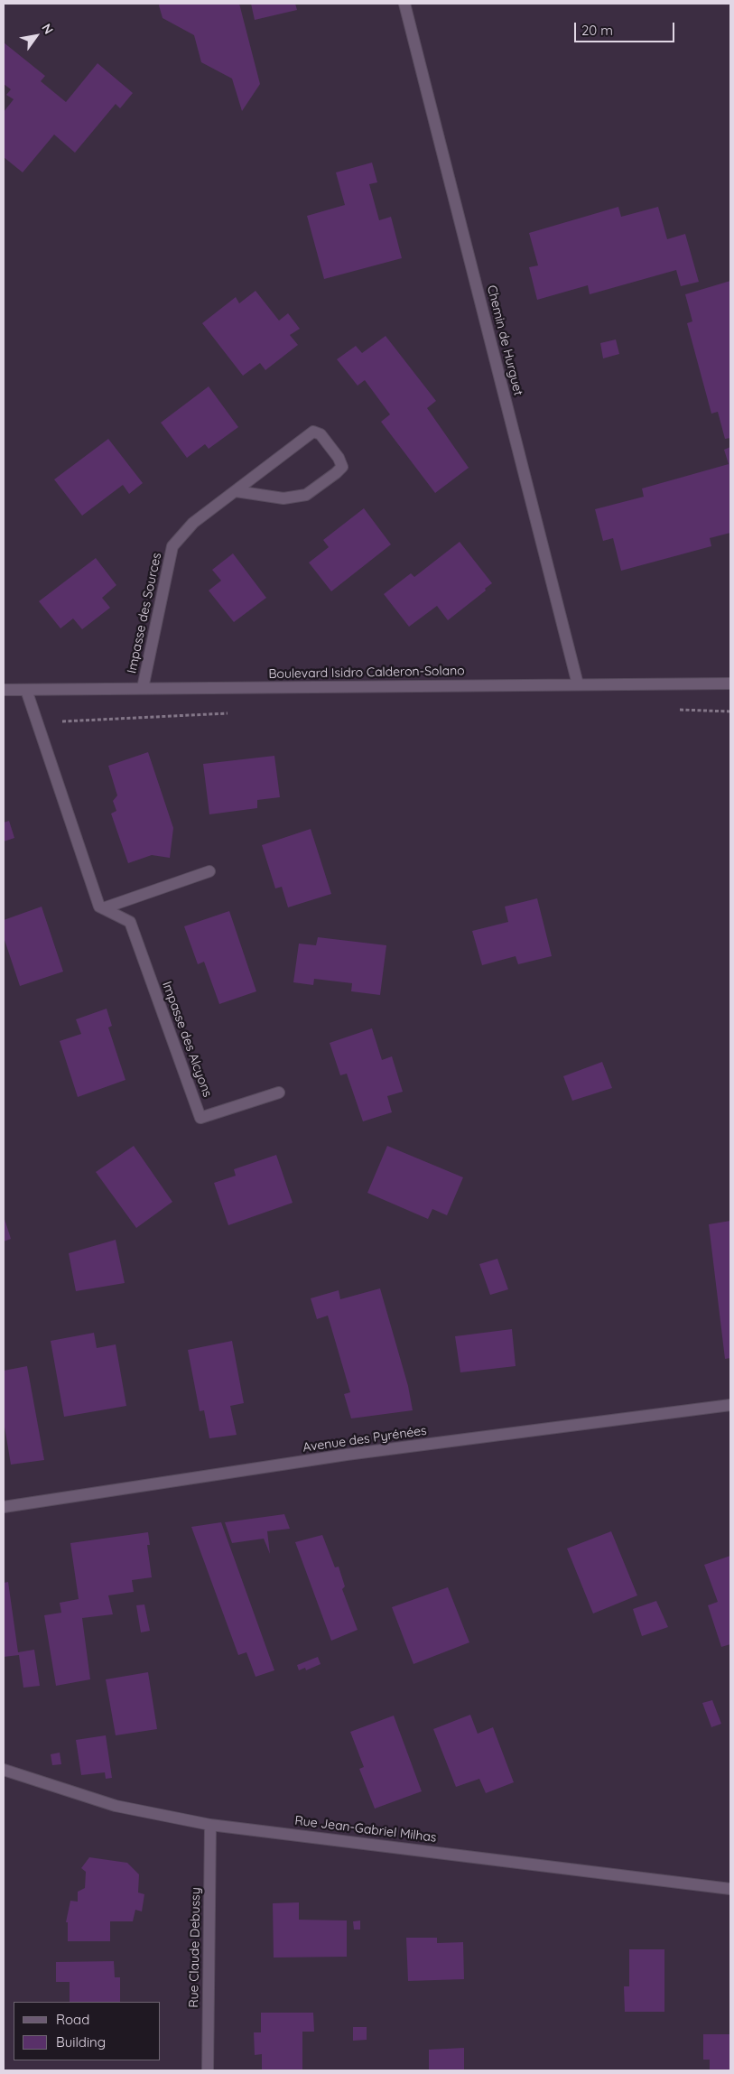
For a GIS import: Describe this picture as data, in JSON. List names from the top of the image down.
{
  "streets": {
    "street": [
      "Chemin de Hurguet",
      "Impasse des Sources",
      "Boulevard Isidro Calderon-Solano",
      "Impasse des Alcyons",
      "Avenue des Pyrénées",
      "Rue Jean-Gabriel Milhas",
      "Rue Claude Debussy"
    ]
  },
  "crossings": [
    ["Chemin de Hurguet", "Boulevard Isidro Calderon-Solano"],
    ["Impasse des Sources", "Boulevard Isidro Calderon-Solano"],
    ["Rue Jean-Gabriel Milhas", "Rue Claude Debussy"]
  ],
  "legend": ["Road", "Building"],
  "scale_bar": "20 m",
  "north": "top right"
}
